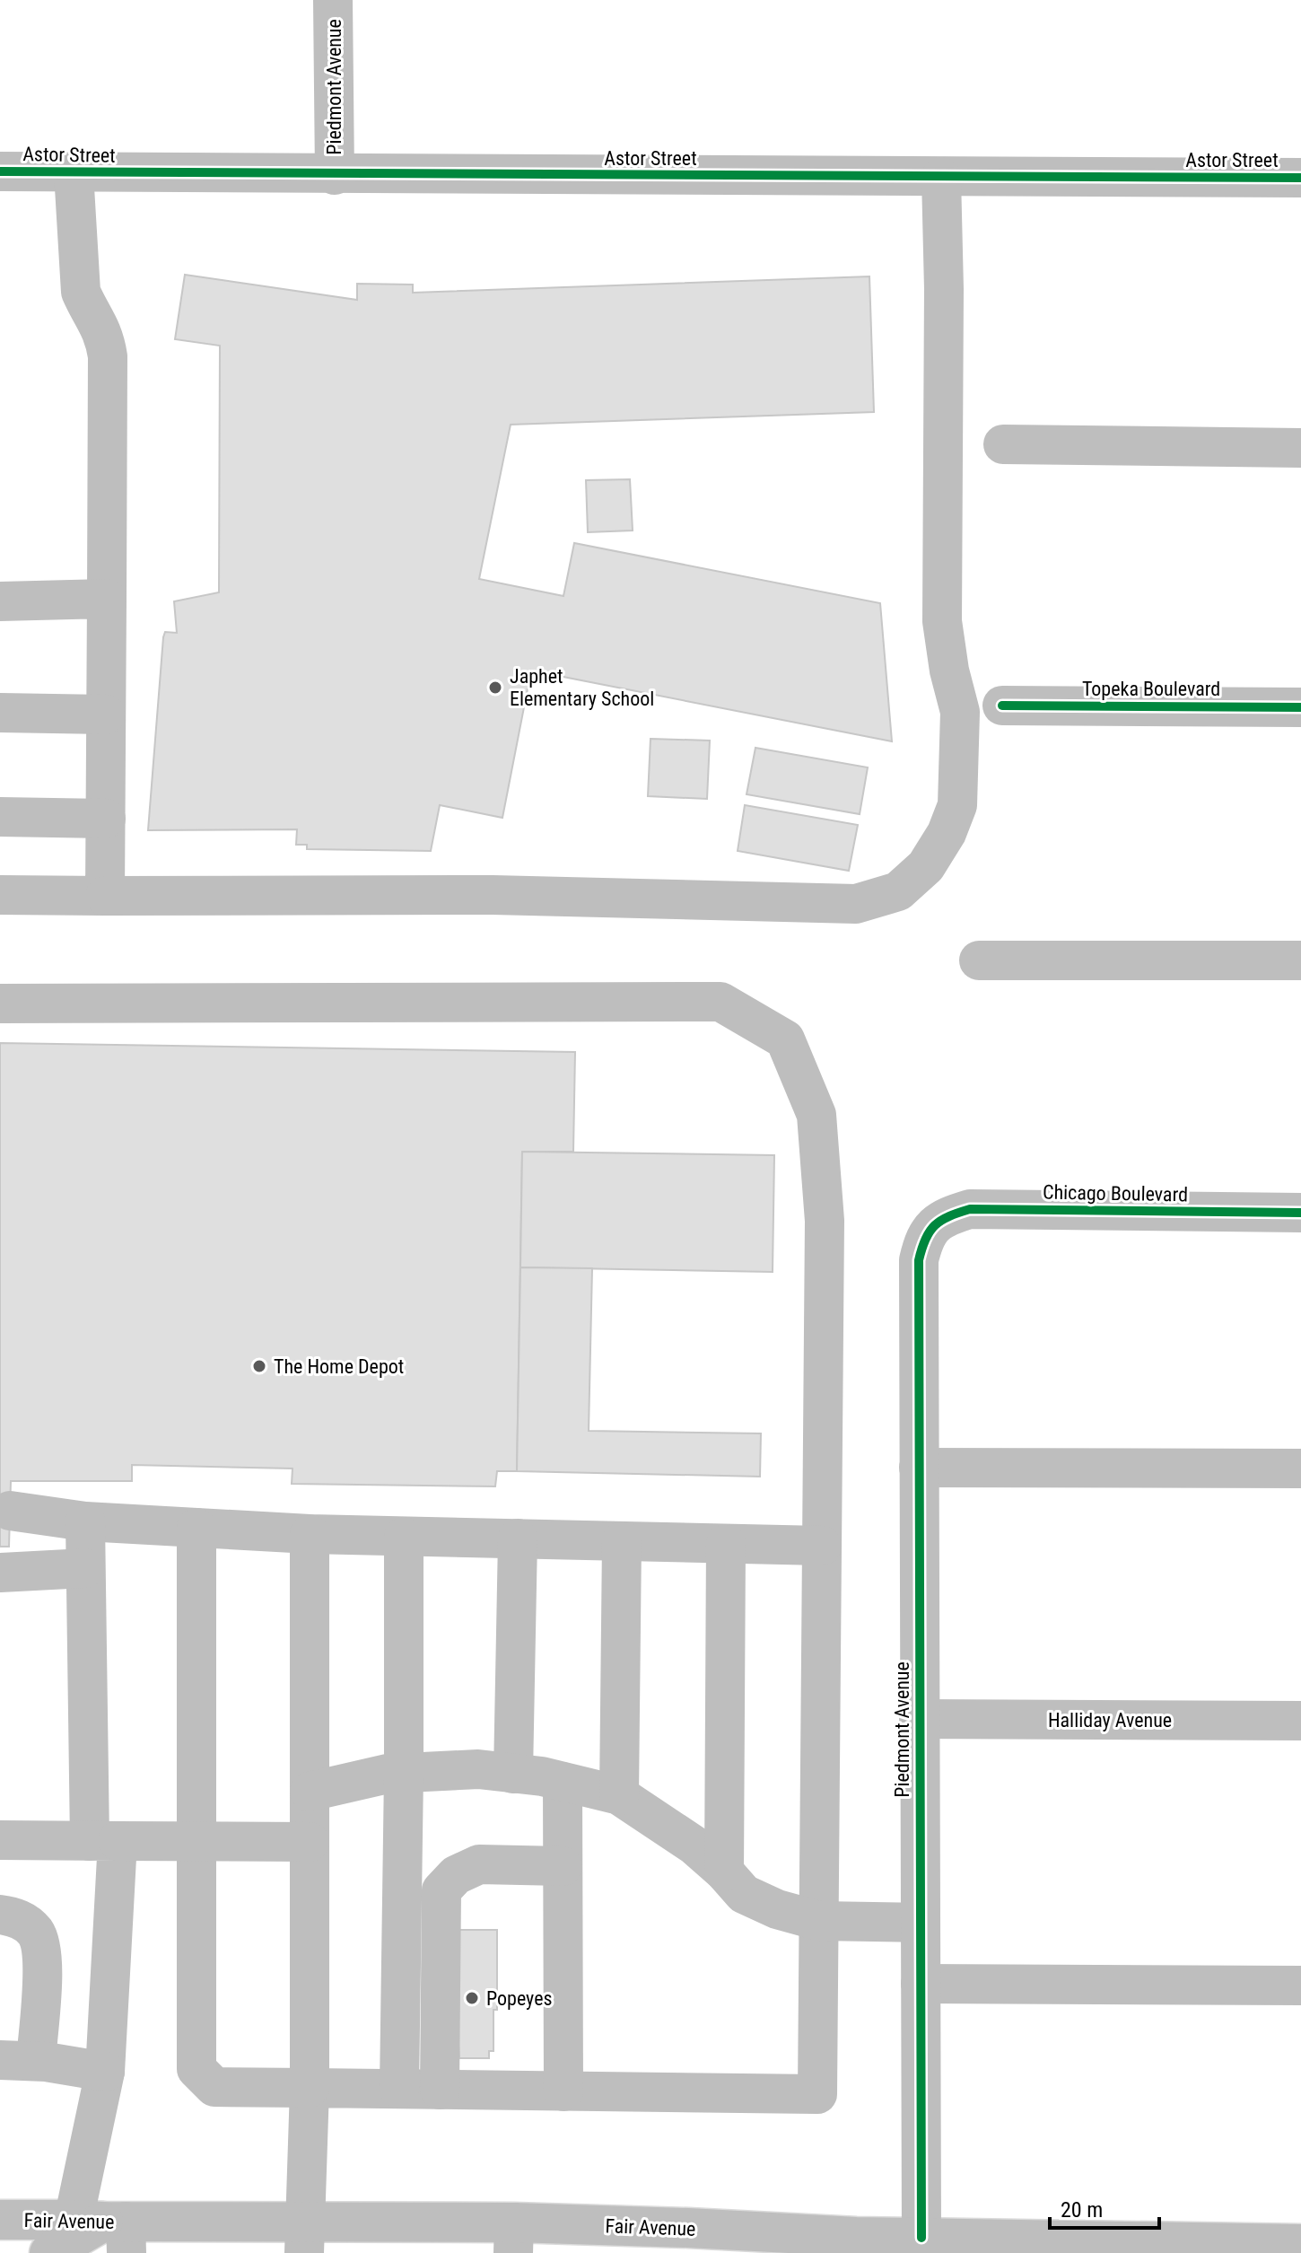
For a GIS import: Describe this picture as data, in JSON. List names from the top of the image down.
{
  "streets": {
    "main road": [
      "Piedmont Avenue",
      "Astor Street",
      "Topeka Boulevard",
      "Chicago Boulevard",
      "Halliday Avenue",
      "Fair Avenue"
    ]
  },
  "crossings": [
    ["Piedmont Avenue", "Astor Street"],
    ["Piedmont Avenue", "Chicago Boulevard"],
    ["Piedmont Avenue", "Halliday Avenue"],
    ["Piedmont Avenue", "Fair Avenue"]
  ],
  "places": ["Japhet Elementary School", "The Home Depot", "Popeyes"],
  "scale_bar": "20 m"
}
